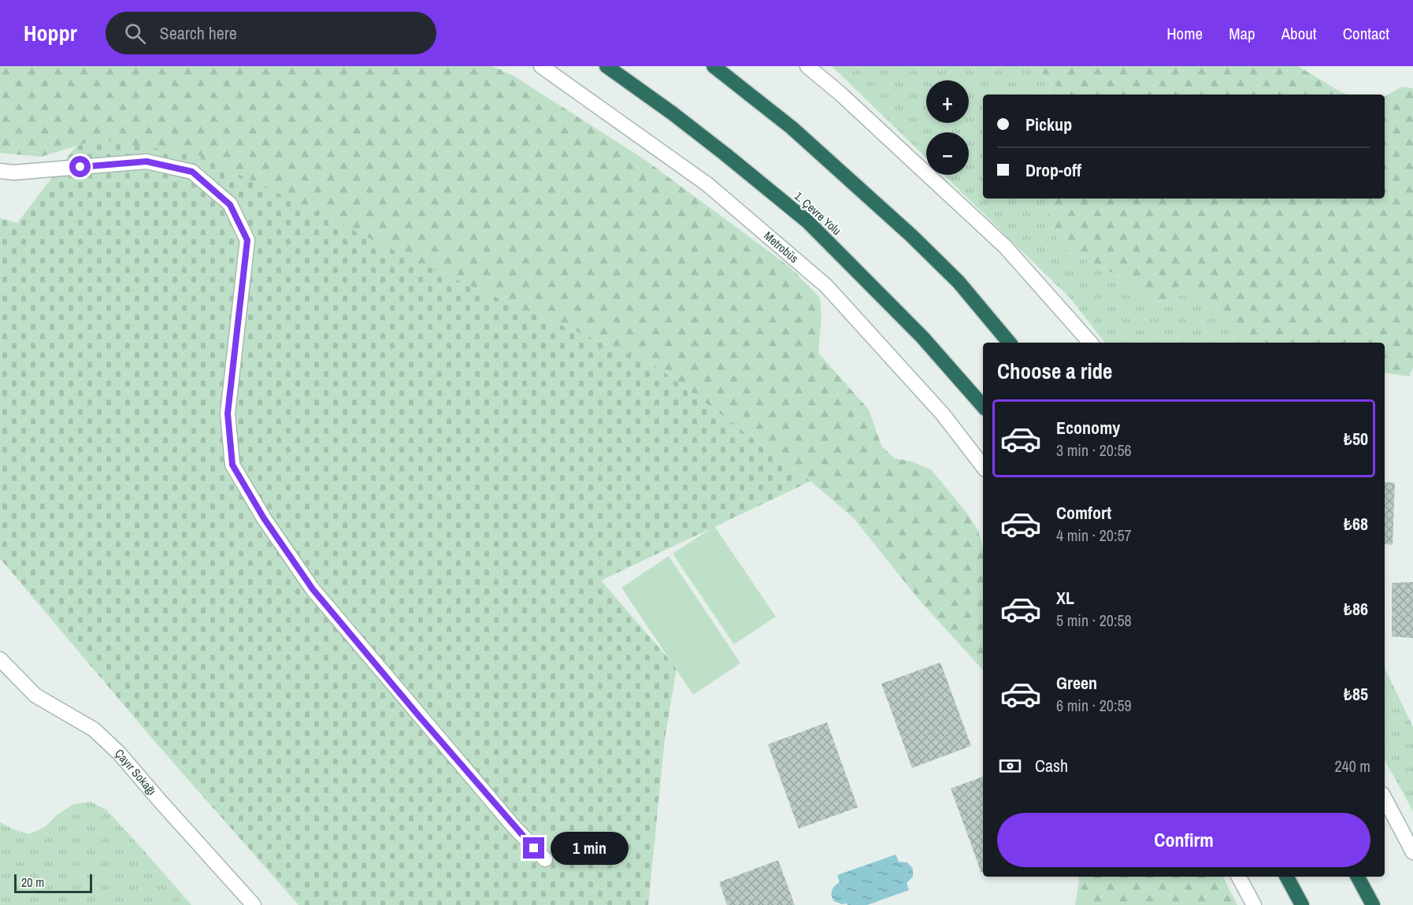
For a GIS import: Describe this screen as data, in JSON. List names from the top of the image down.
{
  "streets": {
    "highway": ["1. Çevre Yolu"],
    "street": ["Metrobüs", "Çayır Sokağı"]
  },
  "scale_bar": "20 m",
  "page": {
    "header": "Hoppr",
    "search": "Search here",
    "nav": [
      "Home",
      "Map",
      "About",
      "Contact"
    ],
    "map_buttons": ["+", "−"],
    "banner": ["Pickup", "Drop-off"],
    "heading": "Choose a ride",
    "list": [
      {
        "name": "Economy",
        "note": "3 min · 20:56",
        "value": "₺50"
      },
      {
        "name": "Comfort",
        "note": "4 min · 20:57",
        "value": "₺68"
      },
      {
        "name": "XL",
        "note": "5 min · 20:58",
        "value": "₺86"
      },
      {
        "name": "Green",
        "note": "6 min · 20:59",
        "value": "₺85"
      }
    ],
    "pay": ["Cash", "240 m"],
    "buttons": "Confirm",
    "bubble": "1 min",
    "scale": "20 m"
  }
}
